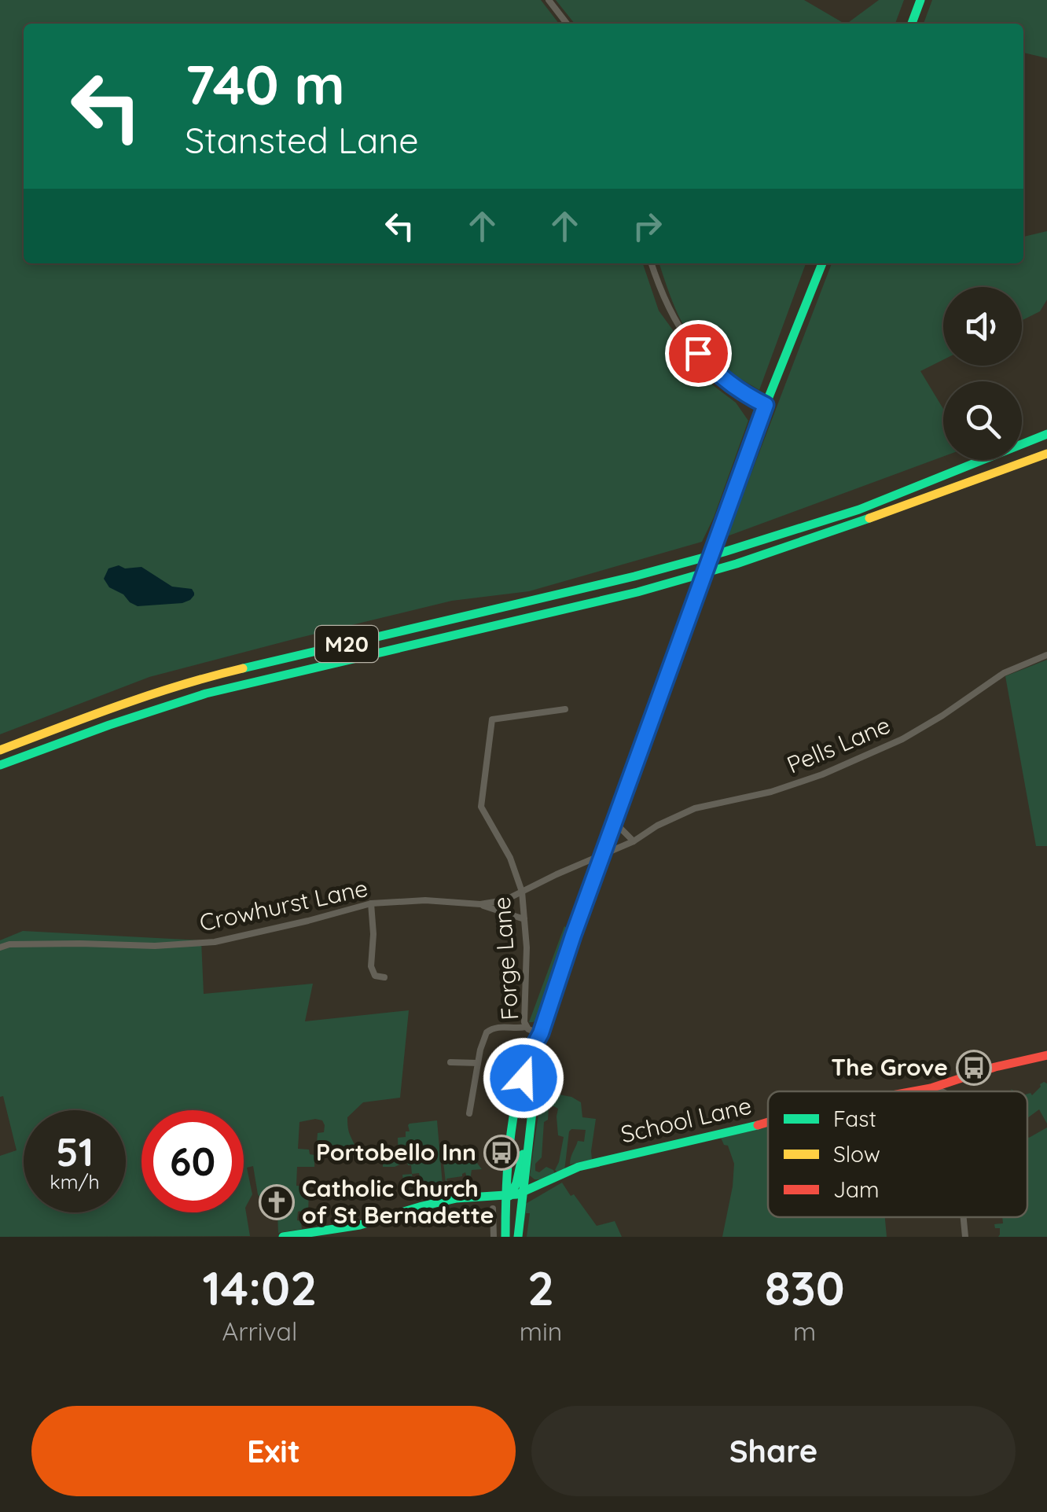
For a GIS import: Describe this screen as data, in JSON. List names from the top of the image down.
{
  "streets": {
    "main road": ["M20", "School Lane"],
    "street": ["Pells Lane", "Crowhurst Lane", "Forge Lane"]
  },
  "crossings": [
    ["Pells Lane", "Crowhurst Lane"],
    ["Crowhurst Lane", "Forge Lane"]
  ],
  "places": {
    "bus stop": ["The Grove", "Portobello Inn"],
    "church": ["Catholic Church of St Bernadette"]
  },
  "legend": ["Fast", "Slow", "Jam"],
  "page": {
    "turn": ["740 m", "Stansted Lane"],
    "speed": "51 km/h",
    "limit": "60",
    "eta": [
      "14:02",
      "Arrival",
      "2",
      "min",
      "830",
      "m"
    ],
    "buttons": ["Exit", "Share"]
  }
}
